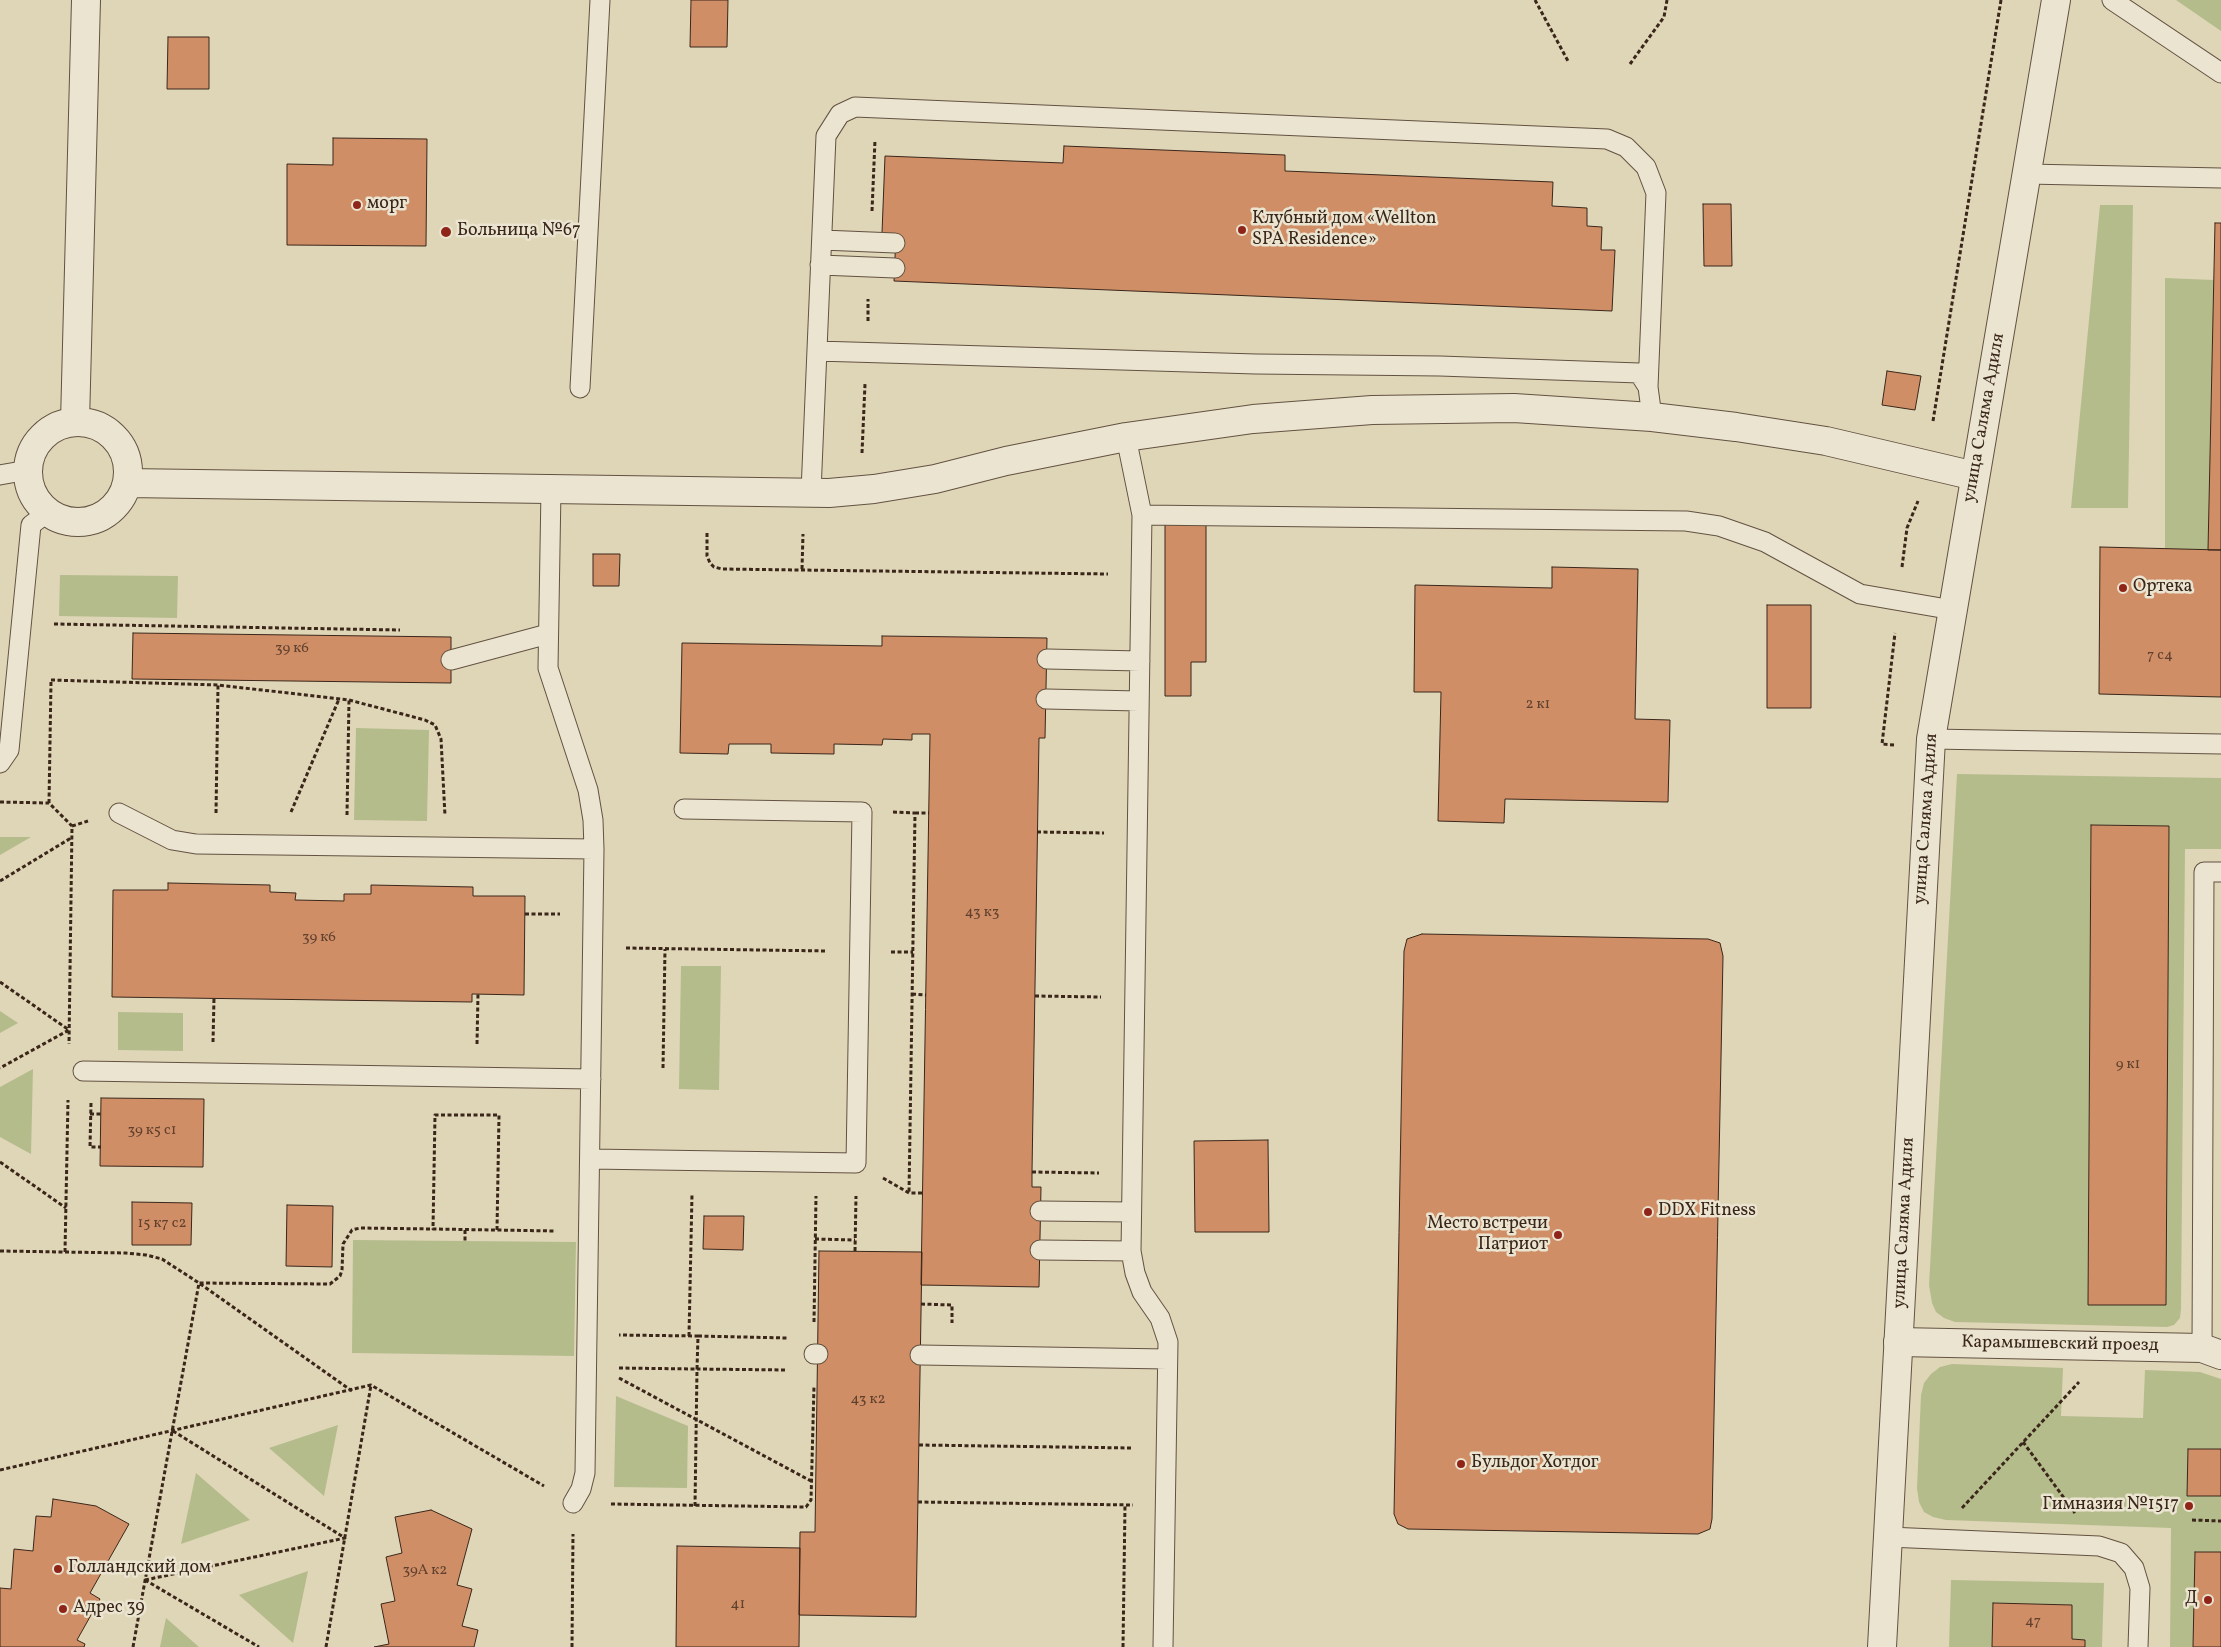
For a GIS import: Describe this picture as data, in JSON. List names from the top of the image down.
{
  "streets": {
    "street": ["улица Саляма Адиля", "Карамышевский проезд"]
  },
  "crossings": [
    ["улица Саляма Адиля", "Карамышевский проезд"]
  ],
  "places": [
    "морг",
    "Клубный дом «Wellton SPA Residence»",
    "Больница №67",
    "Ортека",
    "DDX Fitness",
    "Место встречи Патриот",
    "Бульдог Хотдог",
    "Гимназия №1517",
    "Голландский дом",
    "Д",
    "Адрес 39"
  ],
  "house_numbers": [
    "39 к6",
    "7 с4",
    "2 к1",
    "43 к3",
    "39 к6",
    "9 к1",
    "39 к5 с1",
    "15 к7 с2",
    "43 к2",
    "39А к2",
    "41",
    "47"
  ]
}
